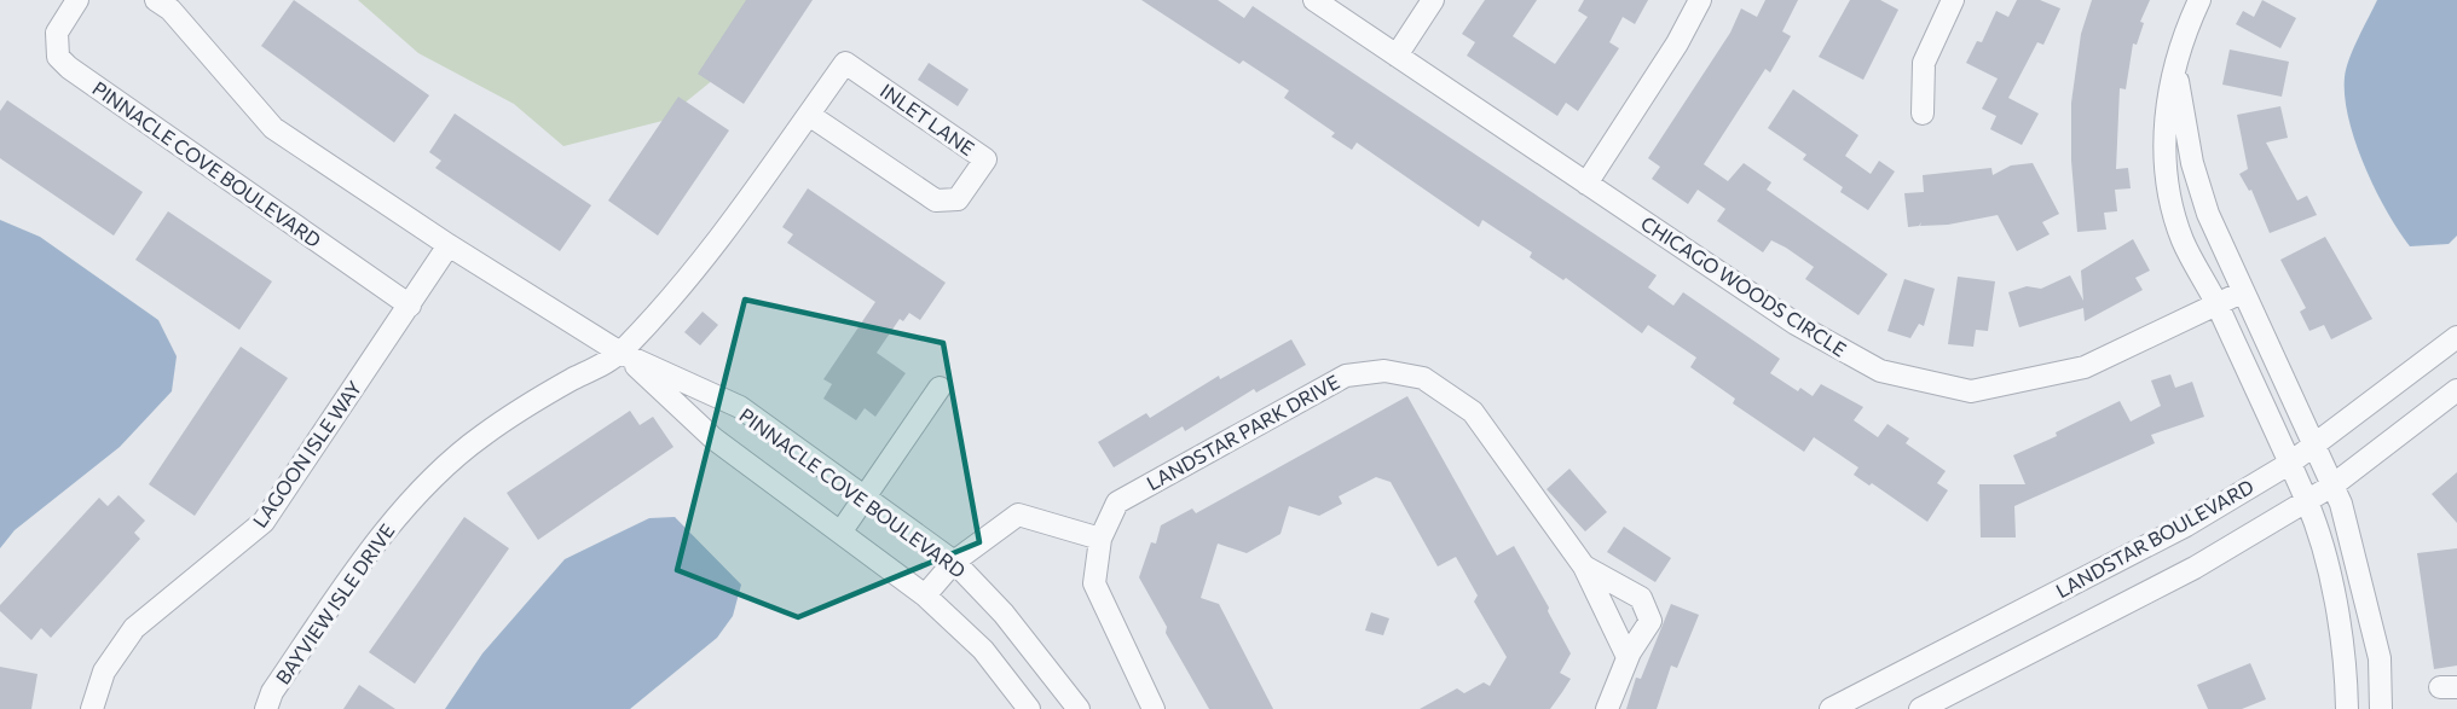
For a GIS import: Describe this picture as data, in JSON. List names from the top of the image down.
{
  "streets": {
    "street": [
      "INLET LANE",
      "PINNACLE COVE BOULEVARD",
      "CHICAGO WOODS CIRCLE",
      "LANDSTAR PARK DRIVE",
      "LAGOON ISLE WAY",
      "LANDSTAR BOULEVARD",
      "BAYVIEW ISLE DRIVE"
    ]
  },
  "crossings": [
    ["INLET LANE", "PINNACLE COVE BOULEVARD"],
    ["INLET LANE", "BAYVIEW ISLE DRIVE"],
    ["PINNACLE COVE BOULEVARD", "LAGOON ISLE WAY"],
    ["PINNACLE COVE BOULEVARD", "BAYVIEW ISLE DRIVE"]
  ]
}
